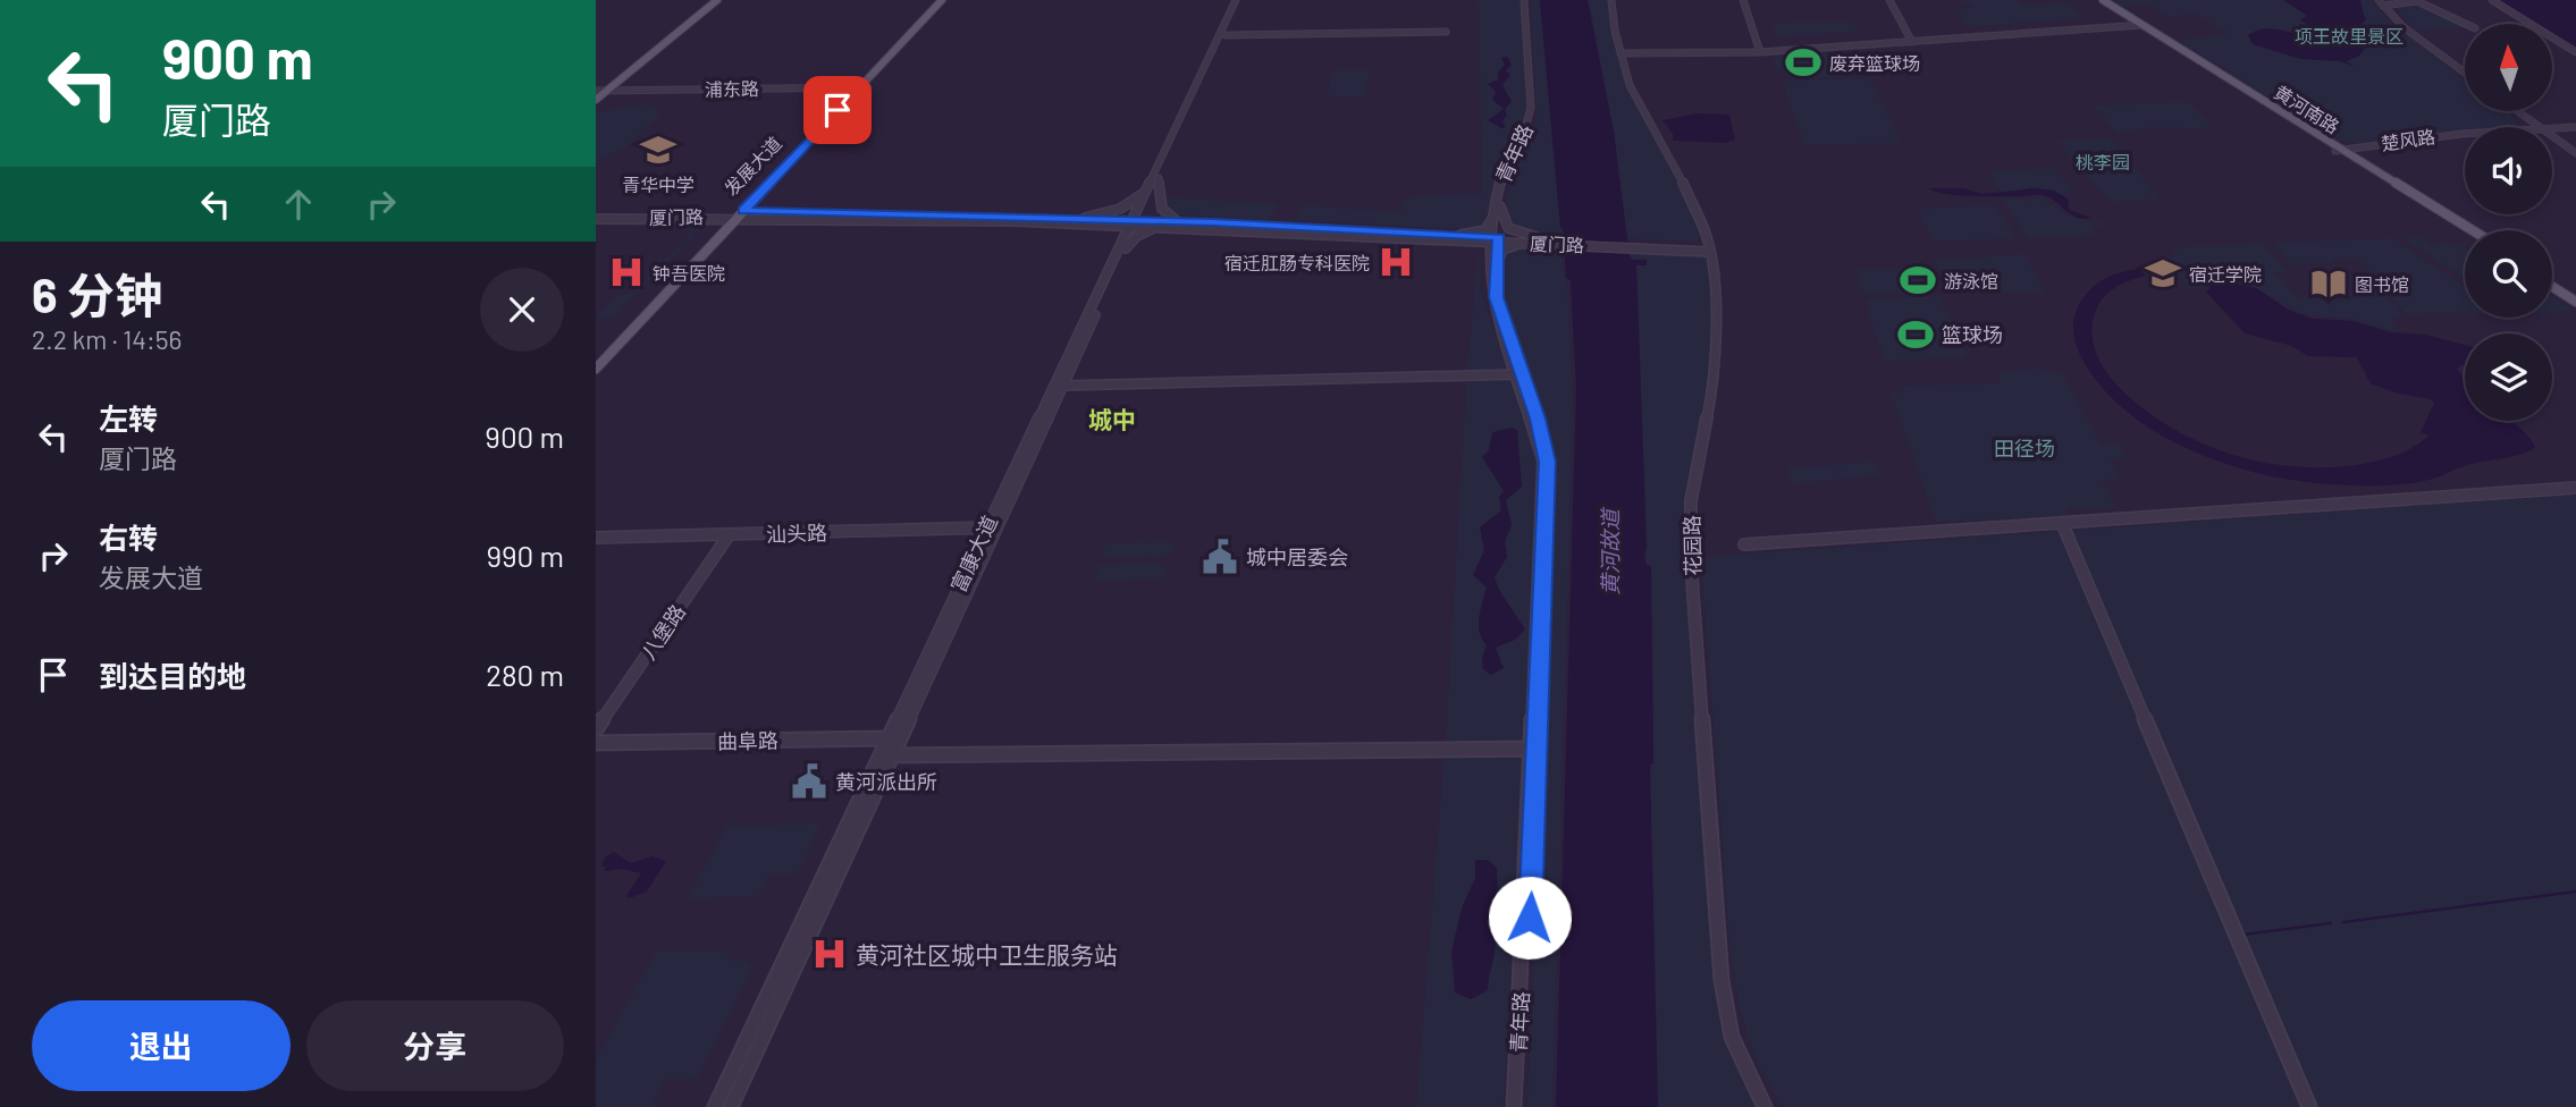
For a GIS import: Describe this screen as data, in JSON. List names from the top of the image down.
{
  "streets": {
    "main road": ["黄河南路", "发展大道"],
    "street": [
      "浦东路",
      "楚风路",
      "青年路",
      "厦门路",
      "汕头路",
      "花园路",
      "富康大道",
      "八堡路",
      "曲阜路"
    ]
  },
  "crossings": [
    ["浦东路", "发展大道"],
    ["黄河南路", "楚风路"],
    ["青年路", "厦门路"],
    ["发展大道", "厦门路"],
    ["厦门路", "花园路"],
    ["厦门路", "富康大道"],
    ["汕头路", "富康大道"],
    ["汕头路", "八堡路"],
    ["富康大道", "曲阜路"]
  ],
  "districts": ["城中"],
  "water": ["黄河故道"],
  "parks": ["项王故里景区", "桃李园", "田径场"],
  "places": {
    "sports": ["废弃篮球场", "游泳馆", "篮球场"],
    "school or university": ["青华中学", "宿迁学院"],
    "hospital": ["宿迁肛肠专科医院", "钟吾医院", "黄河社区城中卫生服务站"],
    "library": ["图书馆"],
    "public building": ["城中居委会", "黄河派出所"]
  },
  "north": "top",
  "page": {
    "turn": ["900 m", "厦门路"],
    "heading": ["6 分钟", "2.2 km · 14:56"],
    "list": [
      {
        "name": "左转",
        "note": "厦门路",
        "value": "900 m"
      },
      {
        "name": "右转",
        "note": "发展大道",
        "value": "990 m"
      },
      {
        "name": "到达目的地",
        "value": "280 m"
      }
    ],
    "buttons": ["退出", "分享"]
  }
}
